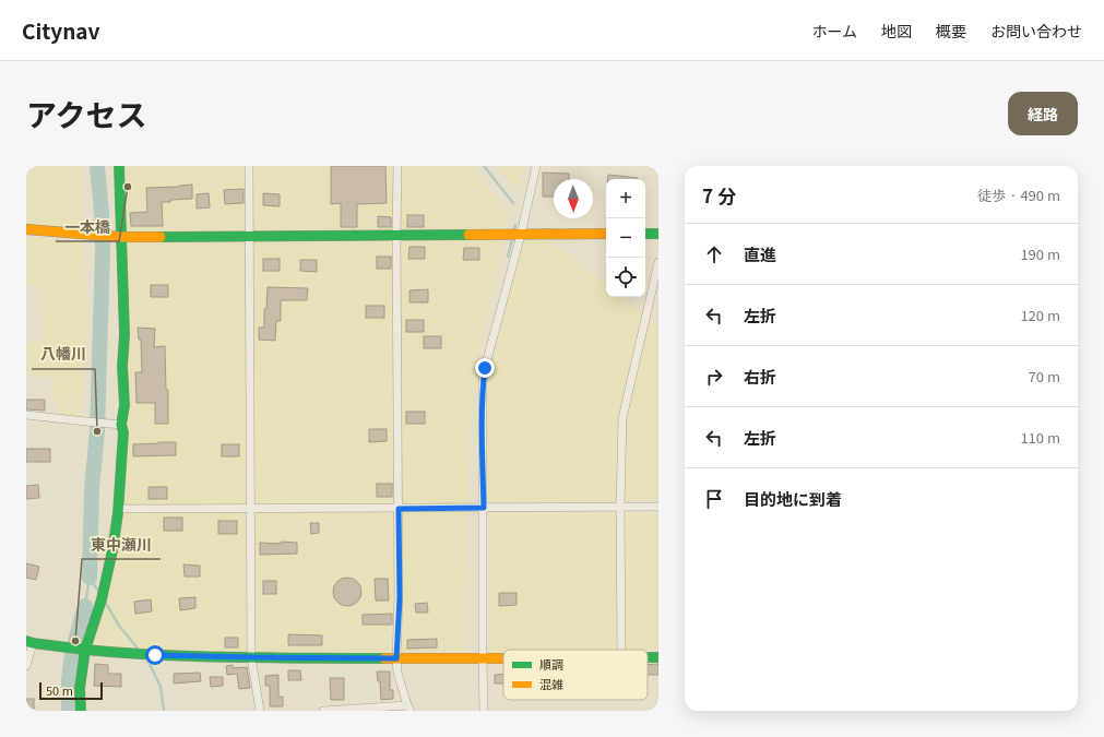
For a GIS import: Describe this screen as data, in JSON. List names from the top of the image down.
{
  "places": ["一本橋", "八幡川", "東中瀬川"],
  "legend": ["順調", "混雑"],
  "scale_bar": "50 m",
  "north": "bottom",
  "page": {
    "header": "Citynav",
    "nav": [
      "ホーム",
      "地図",
      "概要",
      "お問い合わせ"
    ],
    "title": "アクセス",
    "buttons": "経路",
    "heading": ["7 分", "徒歩 · 490 m"],
    "map_buttons": ["+", "−"],
    "list": [
      ["直進", "190 m"],
      ["左折", "120 m"],
      ["右折", "70 m"],
      ["左折", "110 m"],
      "目的地に到着"
    ],
    "scale": "50 m"
  }
}
